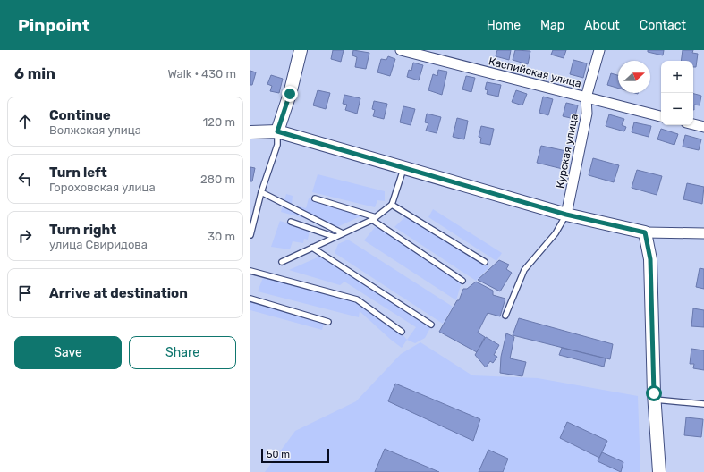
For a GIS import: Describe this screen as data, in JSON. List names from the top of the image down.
{
  "streets": {
    "street": ["Каспийская улица", "Курская улица"]
  },
  "crossings": [
    ["Каспийская улица", "Курская улица"]
  ],
  "scale_bar": "50 m",
  "north": "right",
  "page": {
    "header": "Pinpoint",
    "nav": [
      "Home",
      "Map",
      "About",
      "Contact"
    ],
    "heading": ["6 min", "Walk · 430 m"],
    "map_buttons": ["+", "−"],
    "list": [
      ["Continue", "Волжская улица", "120 m"],
      ["Turn left", "Гороховская улица", "280 m"],
      ["Turn right", "улица Свиридова", "30 m"],
      "Arrive at destination"
    ],
    "buttons": ["Save", "Share"],
    "scale": "50 m"
  }
}
